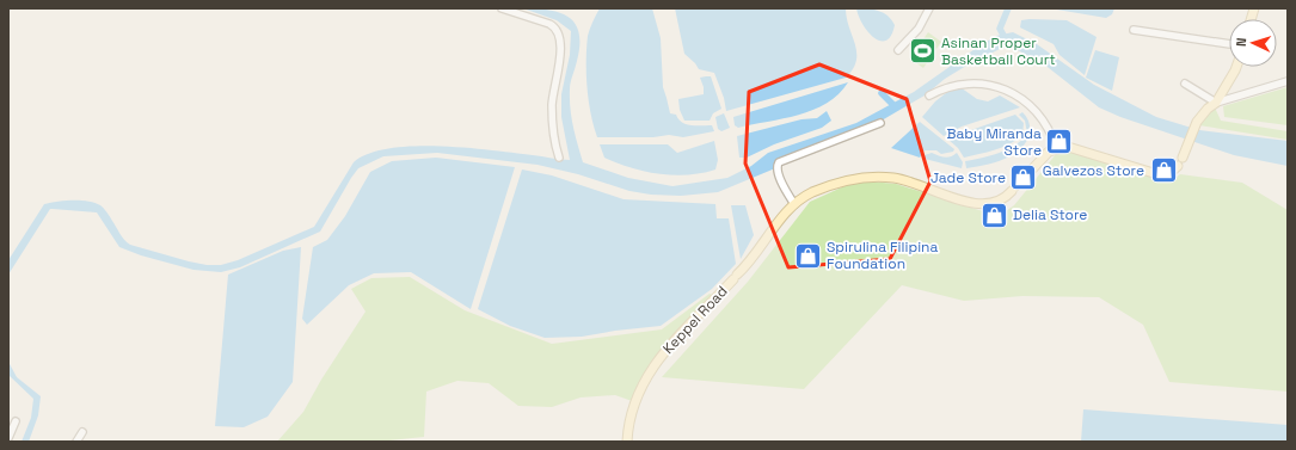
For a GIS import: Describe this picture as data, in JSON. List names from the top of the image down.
{
  "streets": {
    "street": ["Keppel Road"]
  },
  "places": {
    "sports": ["Asinan Proper Basketball Court"],
    "shop": [
      "Baby Miranda Store",
      "Galvezos Store",
      "Jade Store",
      "Delia Store",
      "Spirulina Filipina Foundation"
    ]
  },
  "north": "left"
}
